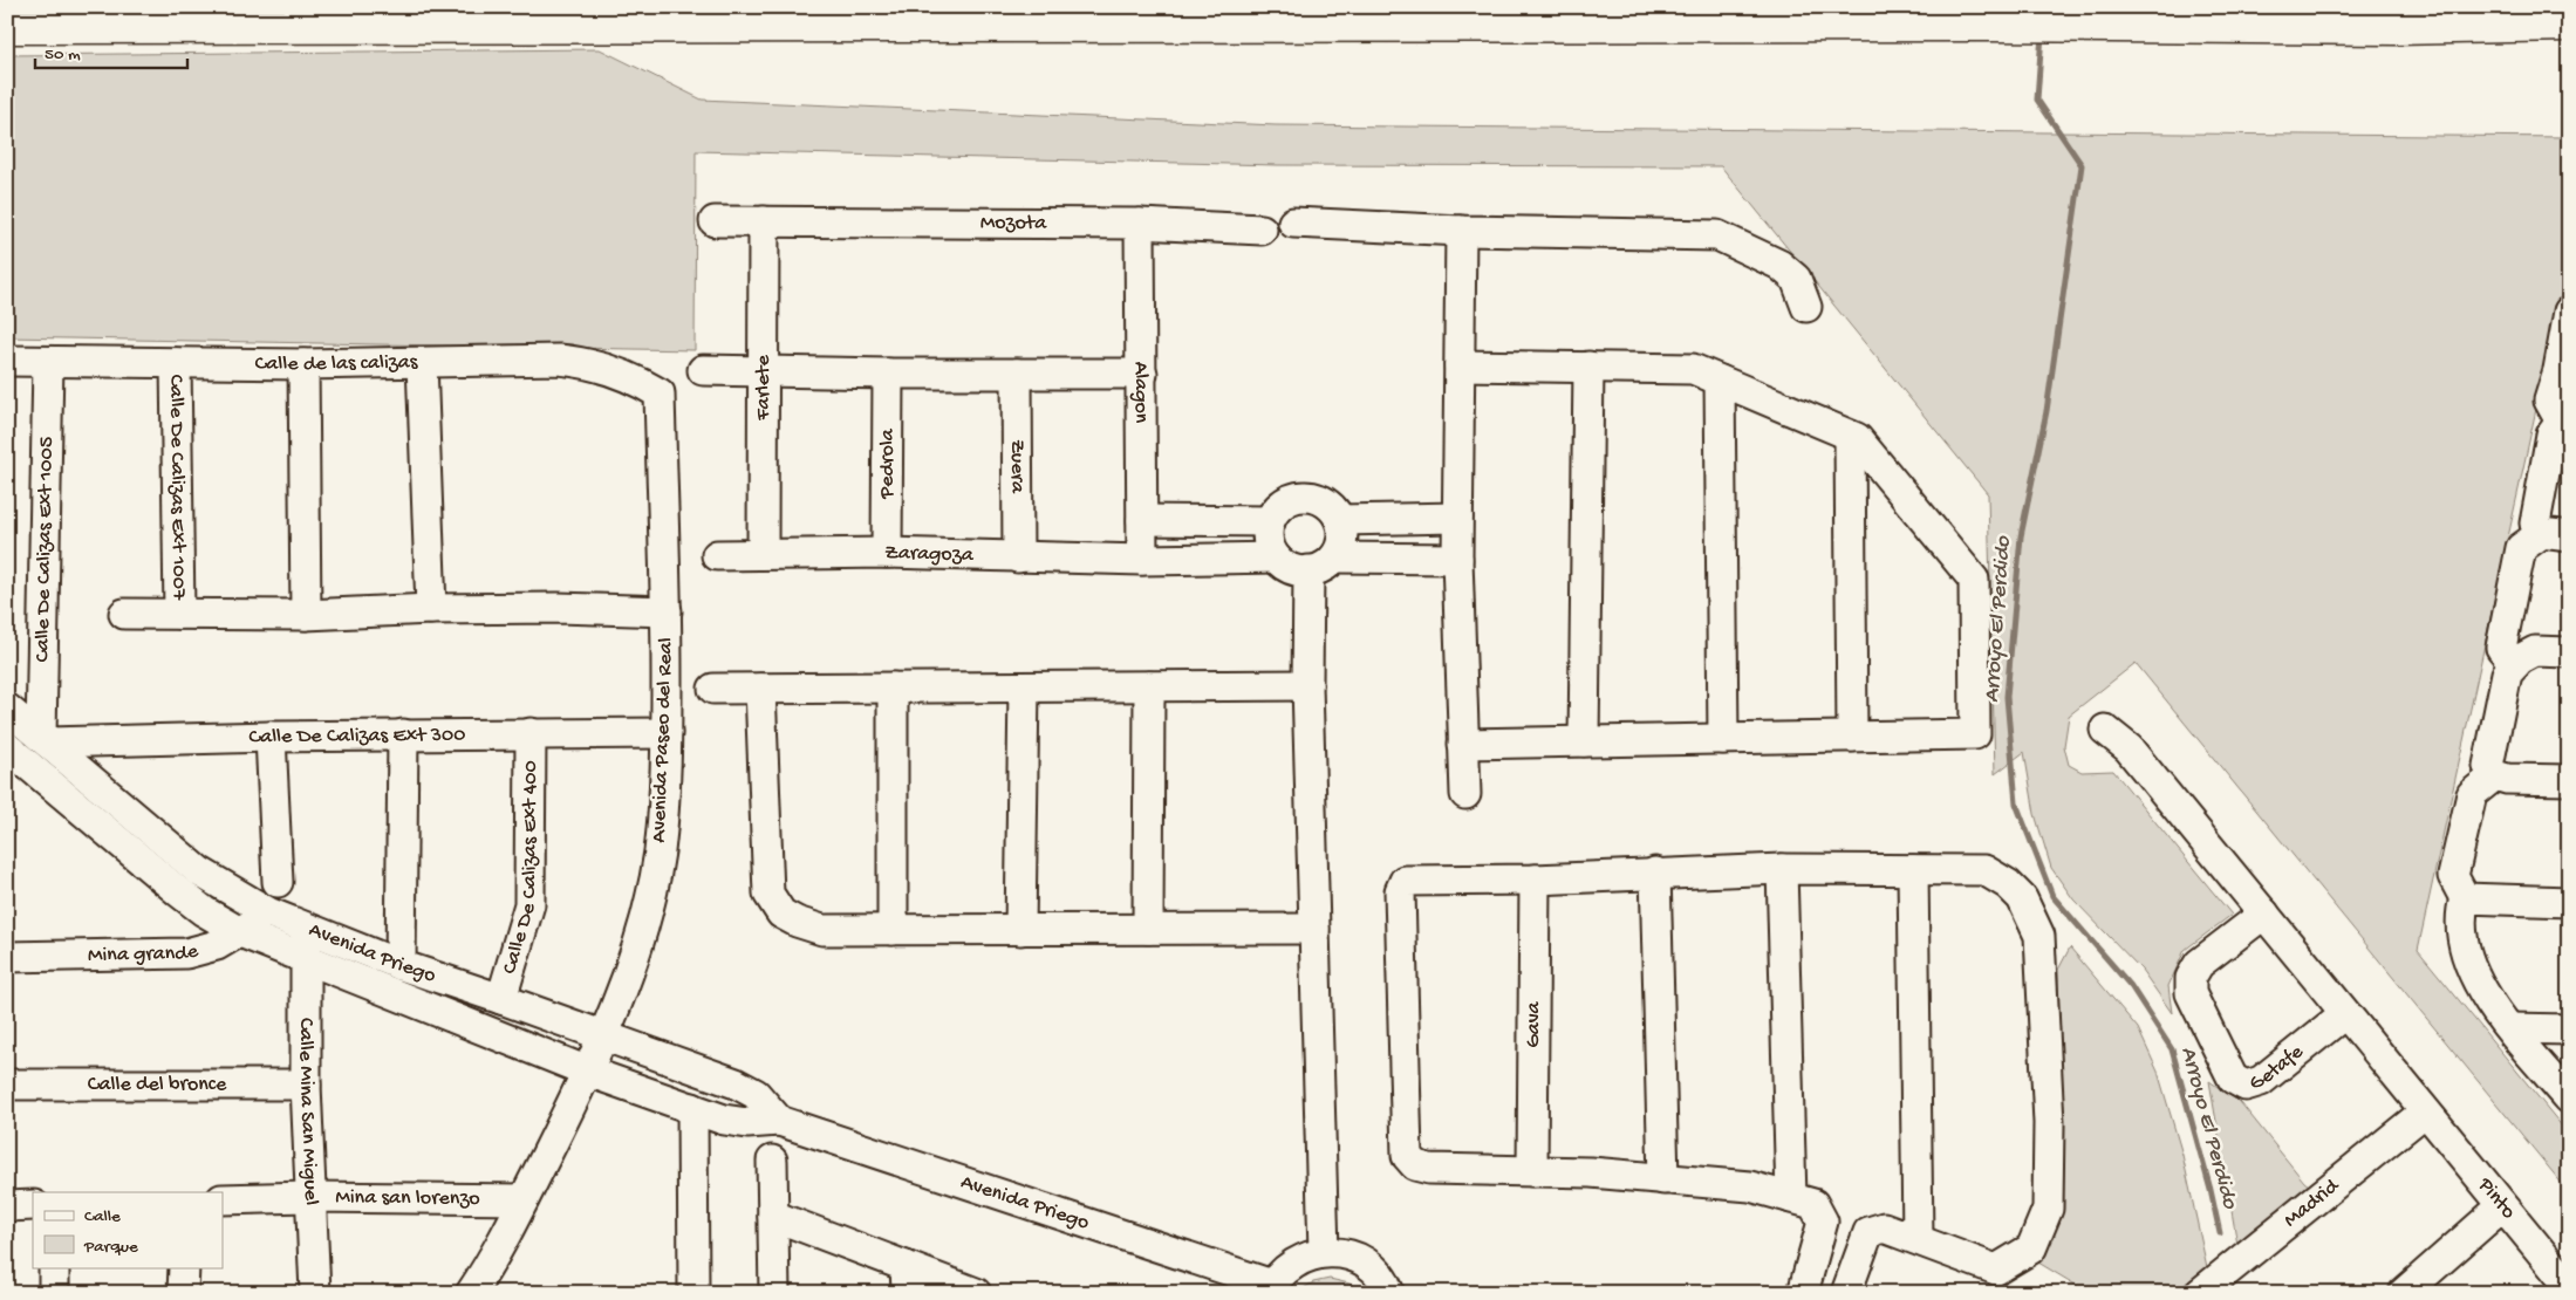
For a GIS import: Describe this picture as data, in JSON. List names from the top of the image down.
{
  "streets": {
    "street": [
      "Mozota",
      "Calle de las calizas",
      "Farlete",
      "Alagon",
      "Pedrola",
      "Zuera",
      "Calle De Calizas Ext 1007",
      "Calle De Calizas Ext 1005",
      "Zaragoza",
      "Calle De Calizas Ext 300",
      "Avenida Paseo del Real",
      "Calle De Calizas Ext 400",
      "Mina grande",
      "Avenida Priego",
      "Gava",
      "Getafe",
      "Calle del bronce",
      "Calle Mina San Miguel",
      "Mina san lorenzo",
      "Pinto",
      "Madrid"
    ]
  },
  "crossings": [
    ["Mozota", "Farlete"],
    ["Mozota", "Alagon"],
    ["Calle de las calizas", "Calle De Calizas Ext 1007"],
    ["Calle de las calizas", "Calle De Calizas Ext 1005"],
    ["Calle de las calizas", "Avenida Paseo del Real"],
    ["Farlete", "Zaragoza"],
    ["Alagon", "Zaragoza"],
    ["Pedrola", "Zaragoza"],
    ["Zuera", "Zaragoza"],
    ["Calle De Calizas Ext 1005", "Calle De Calizas Ext 300"],
    ["Calle De Calizas Ext 1005", "Avenida Priego"],
    ["Calle De Calizas Ext 300", "Avenida Paseo del Real"],
    ["Calle De Calizas Ext 300", "Calle De Calizas Ext 400"],
    ["Calle De Calizas Ext 300", "Avenida Priego"],
    ["Avenida Paseo del Real", "Avenida Priego"],
    ["Avenida Paseo del Real", "Mina san lorenzo"],
    ["Calle De Calizas Ext 400", "Avenida Priego"],
    ["Mina grande", "Avenida Priego"],
    ["Avenida Priego", "Calle Mina San Miguel"],
    ["Getafe", "Pinto"],
    ["Calle del bronce", "Calle Mina San Miguel"],
    ["Calle Mina San Miguel", "Mina san lorenzo"],
    ["Pinto", "Madrid"]
  ],
  "water": ["Arroyo El Perdido"],
  "legend": ["Calle", "Parque"],
  "scale_bar": "50 m"
}
